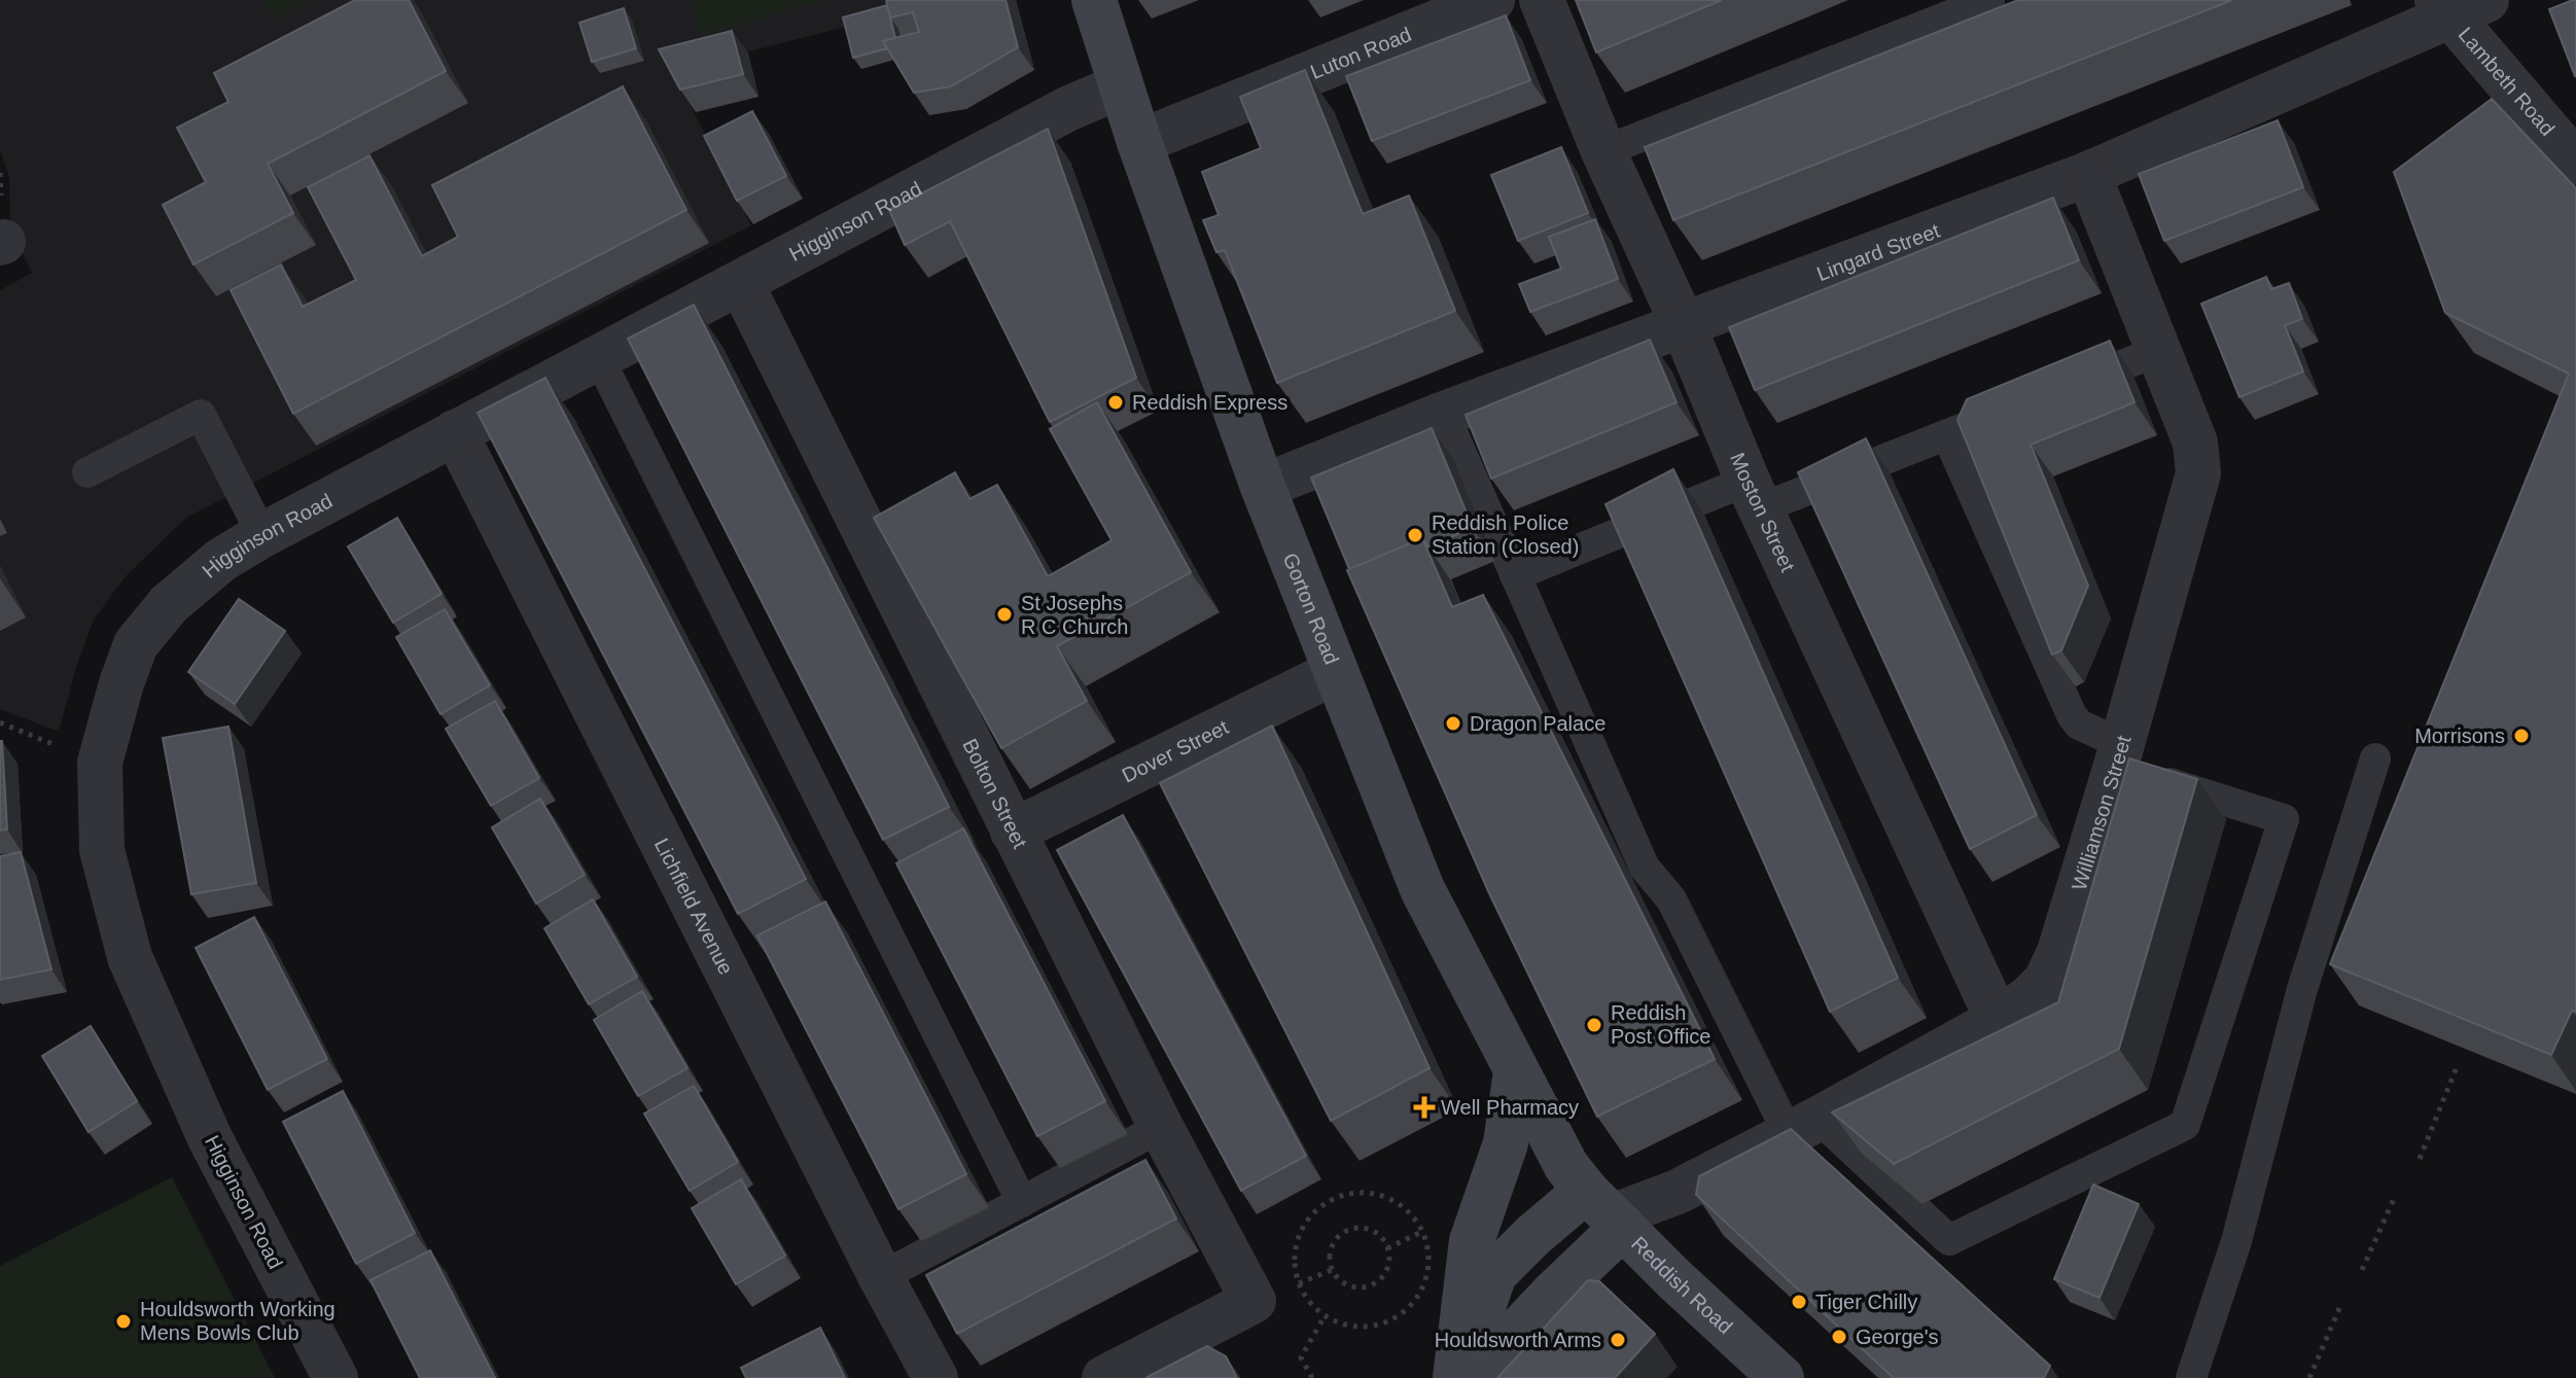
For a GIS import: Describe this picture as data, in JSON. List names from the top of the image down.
{
  "streets": {
    "main road": ["Gorton Road", "Reddish Road"],
    "street": [
      "Luton Road",
      "Lambeth Road",
      "Higginson Road",
      "Lingard Street",
      "Moston Street",
      "Dover Street",
      "Bolton Street",
      "Williamson Street",
      "Lichfield Avenue"
    ]
  },
  "crossings": [
    ["Luton Road", "Gorton Road"],
    ["Lambeth Road", "Lingard Street"],
    ["Higginson Road", "Gorton Road"],
    ["Higginson Road", "Bolton Street"],
    ["Higginson Road", "Lichfield Avenue"],
    ["Lingard Street", "Moston Street"],
    ["Lingard Street", "Gorton Road"],
    ["Lingard Street", "Williamson Street"],
    ["Moston Street", "Williamson Street"],
    ["Gorton Road", "Dover Street"],
    ["Gorton Road", "Williamson Street"],
    ["Gorton Road", "Reddish Road"],
    ["Dover Street", "Bolton Street"],
    ["Williamson Street", "Reddish Road"]
  ],
  "places": {
    "other": [
      "Reddish Express",
      "Reddish Police Station (Closed)",
      "St Josephs R C Church",
      "Dragon Palace",
      "Morrisons",
      "Reddish Post Office",
      "Tiger Chilly",
      "Houldsworth Working Mens Bowls Club",
      "George's",
      "Houldsworth Arms"
    ],
    "health": ["Well Pharmacy"]
  }
}
